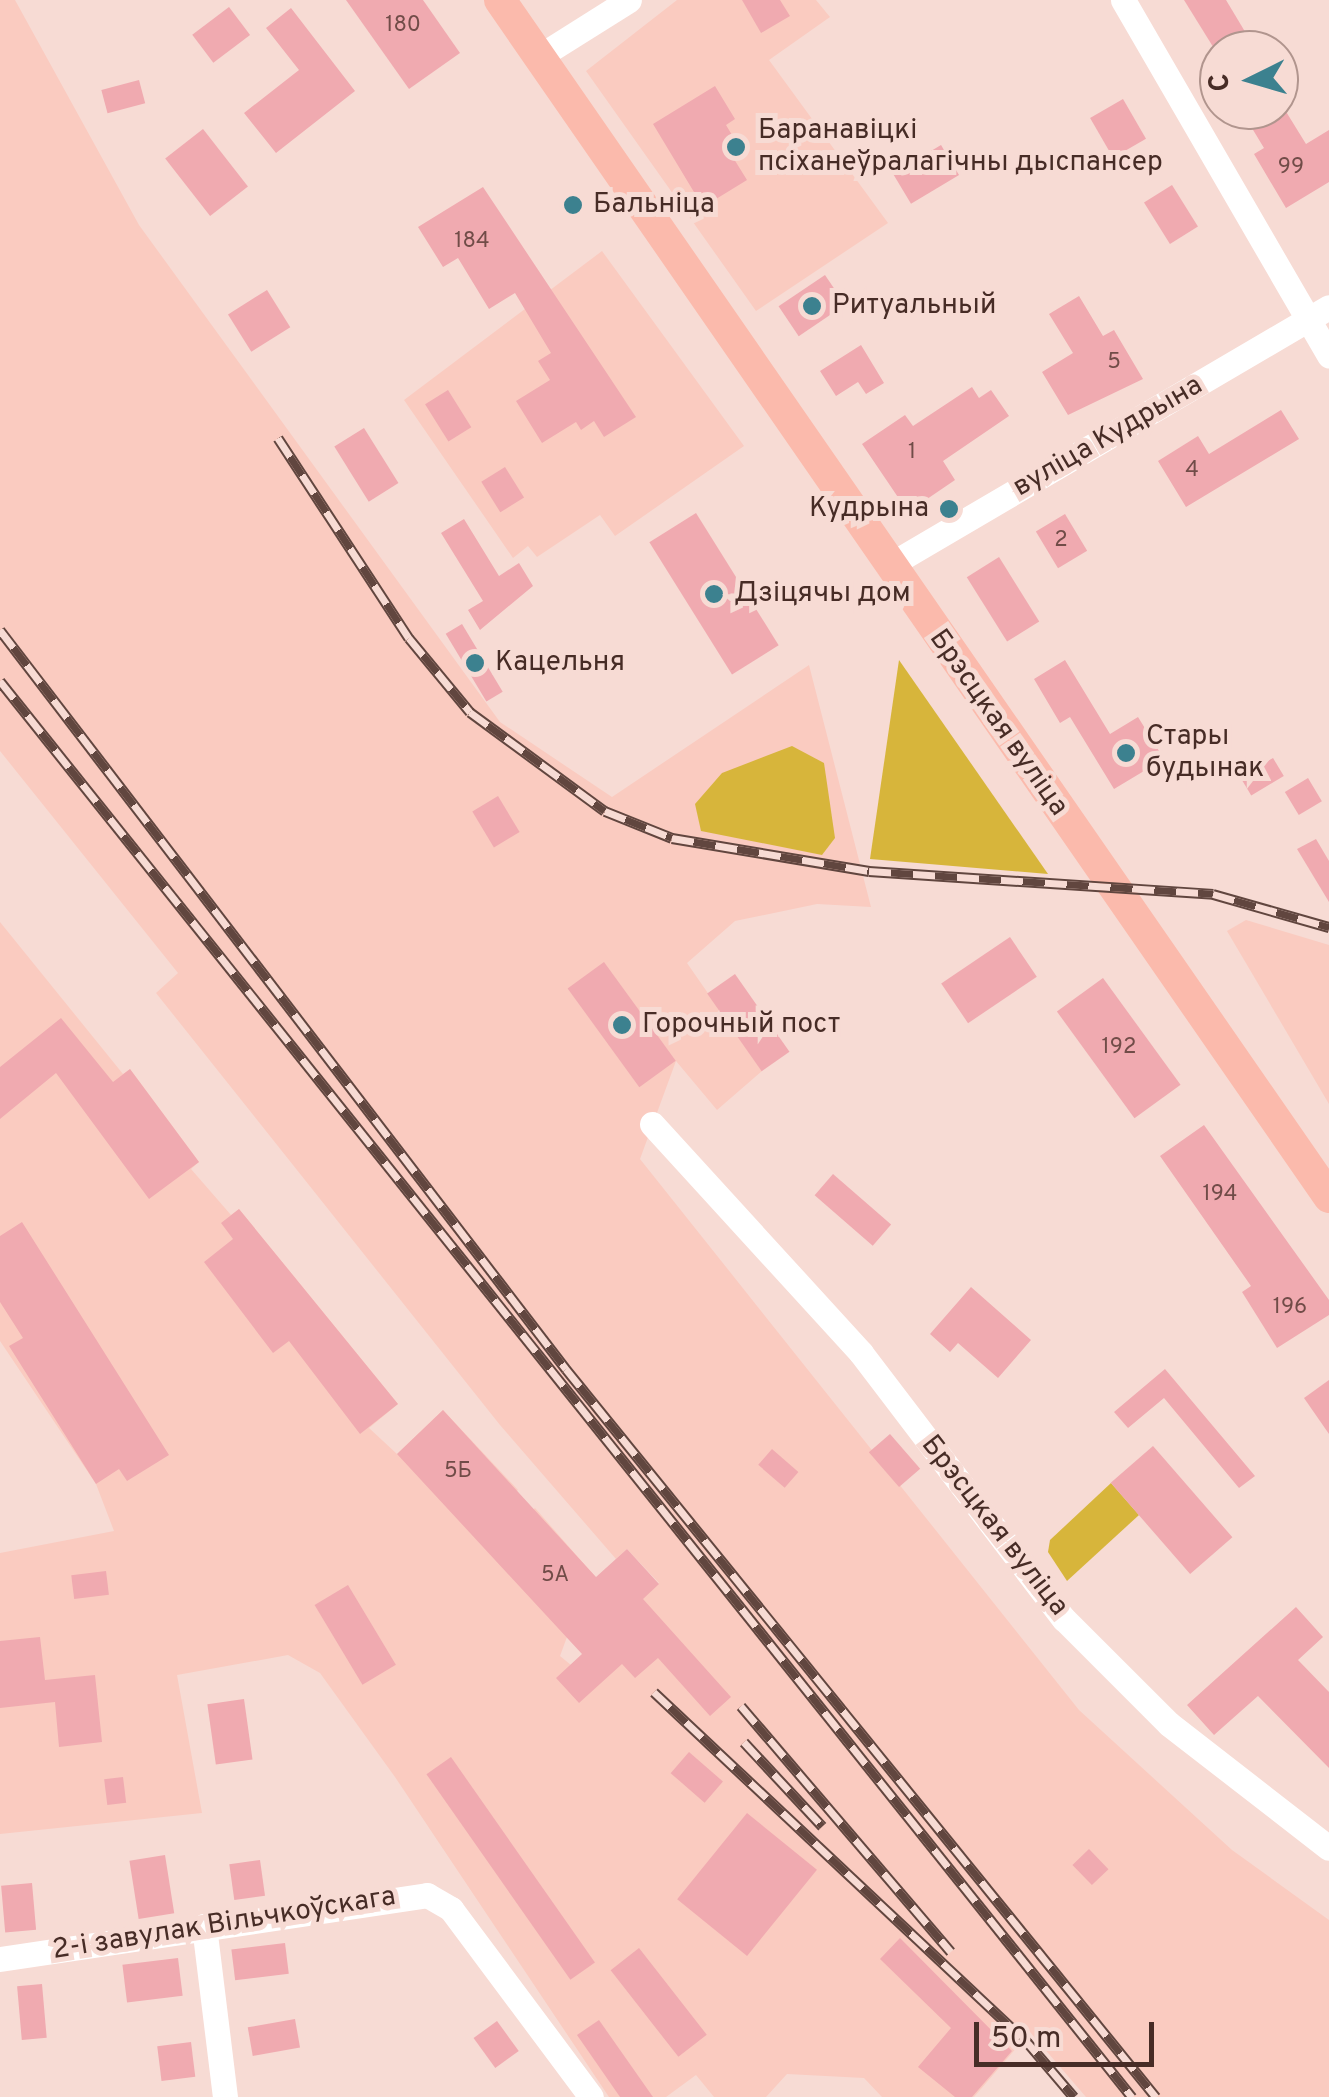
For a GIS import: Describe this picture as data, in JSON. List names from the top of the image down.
{
  "streets": {
    "main road": ["Брэсцкая вуліца"],
    "street": ["вуліца Кудрына", "2-і завулак Вільчкоўскага"]
  },
  "crossings": [
    ["вуліца Кудрына", "Брэсцкая вуліца"]
  ],
  "places": [
    "Баранавіцкі псіханеўралагічны дыспансер",
    "Бальніца",
    "Ритуальный",
    "Кудрына",
    "Дзіцячы дом",
    "Кацельня",
    "Стары будынак",
    "Горочный пост"
  ],
  "house_numbers": [
    "180",
    "99",
    "184",
    "5",
    "1",
    "4",
    "2",
    "192",
    "194",
    "196",
    "5Б",
    "5А"
  ],
  "scale_bar": "50 m",
  "north": "left"
}
